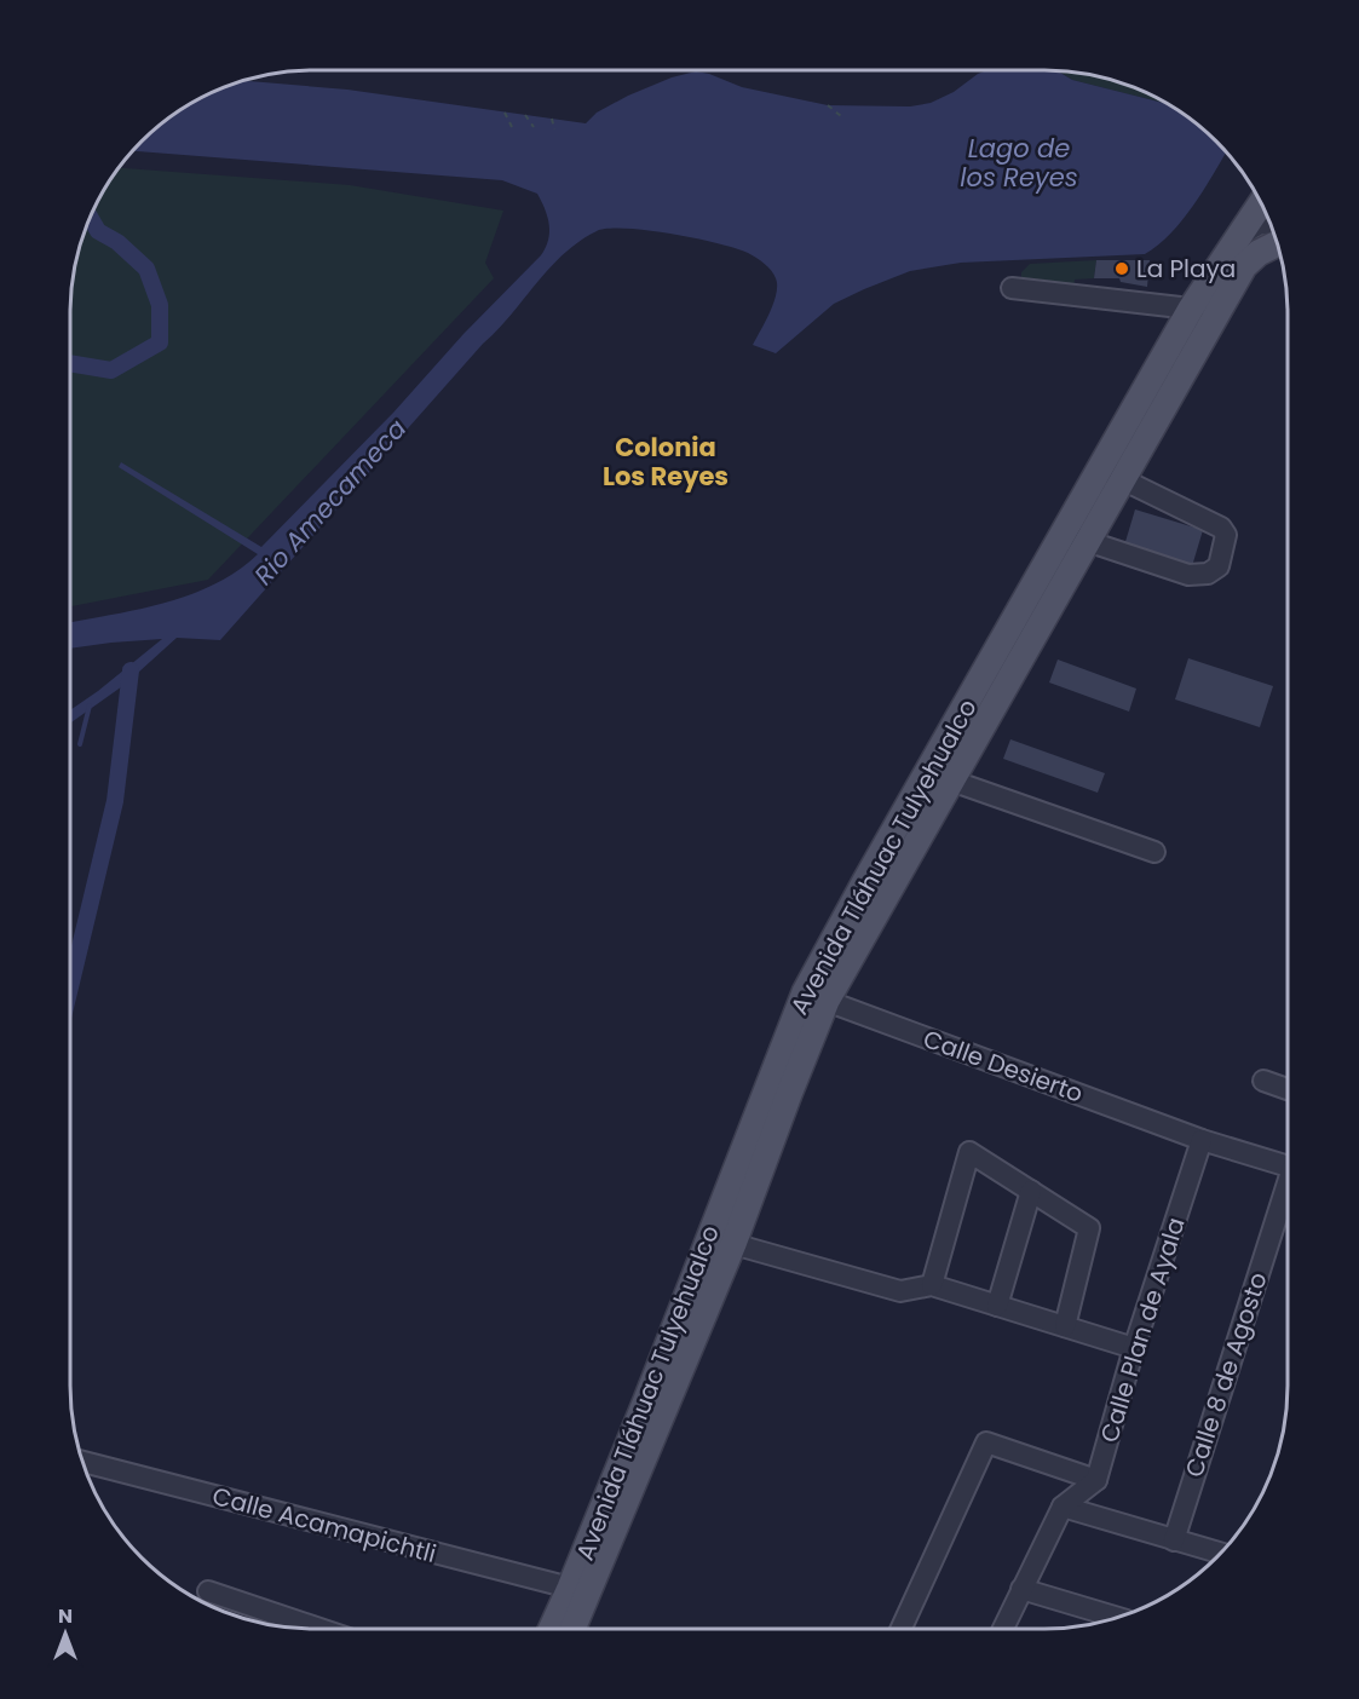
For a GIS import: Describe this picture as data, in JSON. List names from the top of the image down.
{
  "streets": {
    "main road": ["Avenida Tláhuac Tulyehualco"],
    "street": [
      "Calle Desierto",
      "Calle Plan de Ayala",
      "Calle 8 de Agosto",
      "Calle Acamapichtli"
    ]
  },
  "crossings": [
    ["Avenida Tláhuac Tulyehualco", "Calle Desierto"],
    ["Avenida Tláhuac Tulyehualco", "Calle Acamapichtli"],
    ["Calle Desierto", "Calle Plan de Ayala"]
  ],
  "districts": ["Colonia Los Reyes"],
  "water": ["Lago de los Reyes", "Rio Amecameca"],
  "places": ["La Playa"],
  "north": "top"
}
